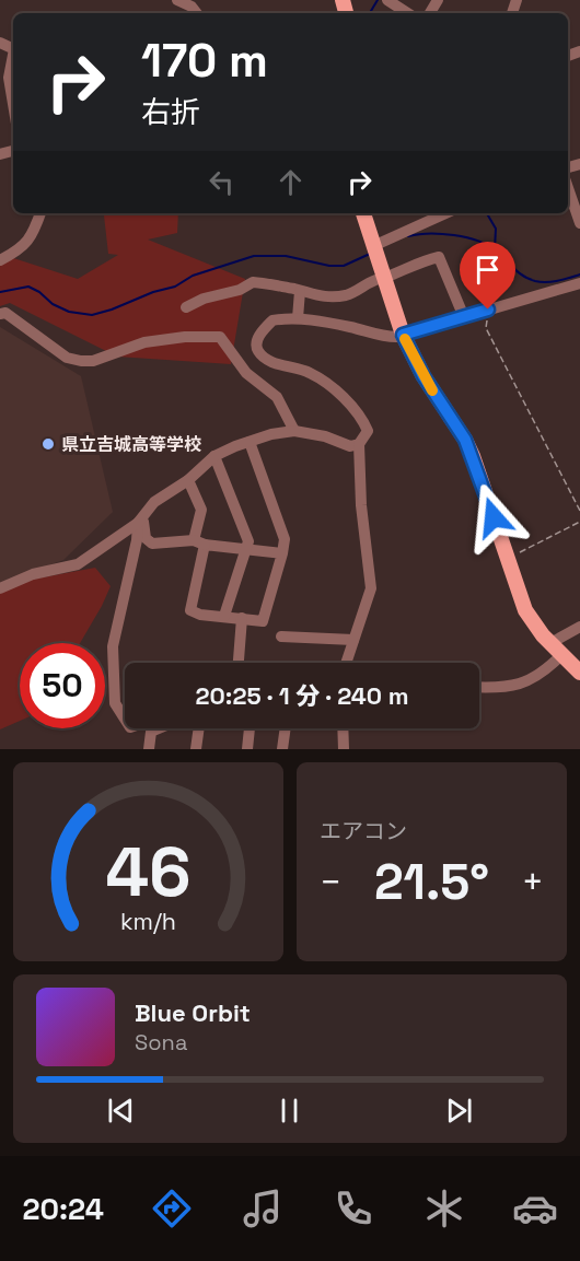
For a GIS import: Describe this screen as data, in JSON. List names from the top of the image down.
{
  "places": ["県立吉城高等学校"],
  "page": {
    "turn": ["170 m", "右折"],
    "limit": "50",
    "trip": "20:25 · 1 分 · 240 m",
    "tile": "エアコン",
    "heat": ["−", "21.5°", "+"],
    "song": ["Blue Orbit", "Sona"],
    "tabs": "20:24",
    "gauge": ["46", "km/h"]
  }
}
